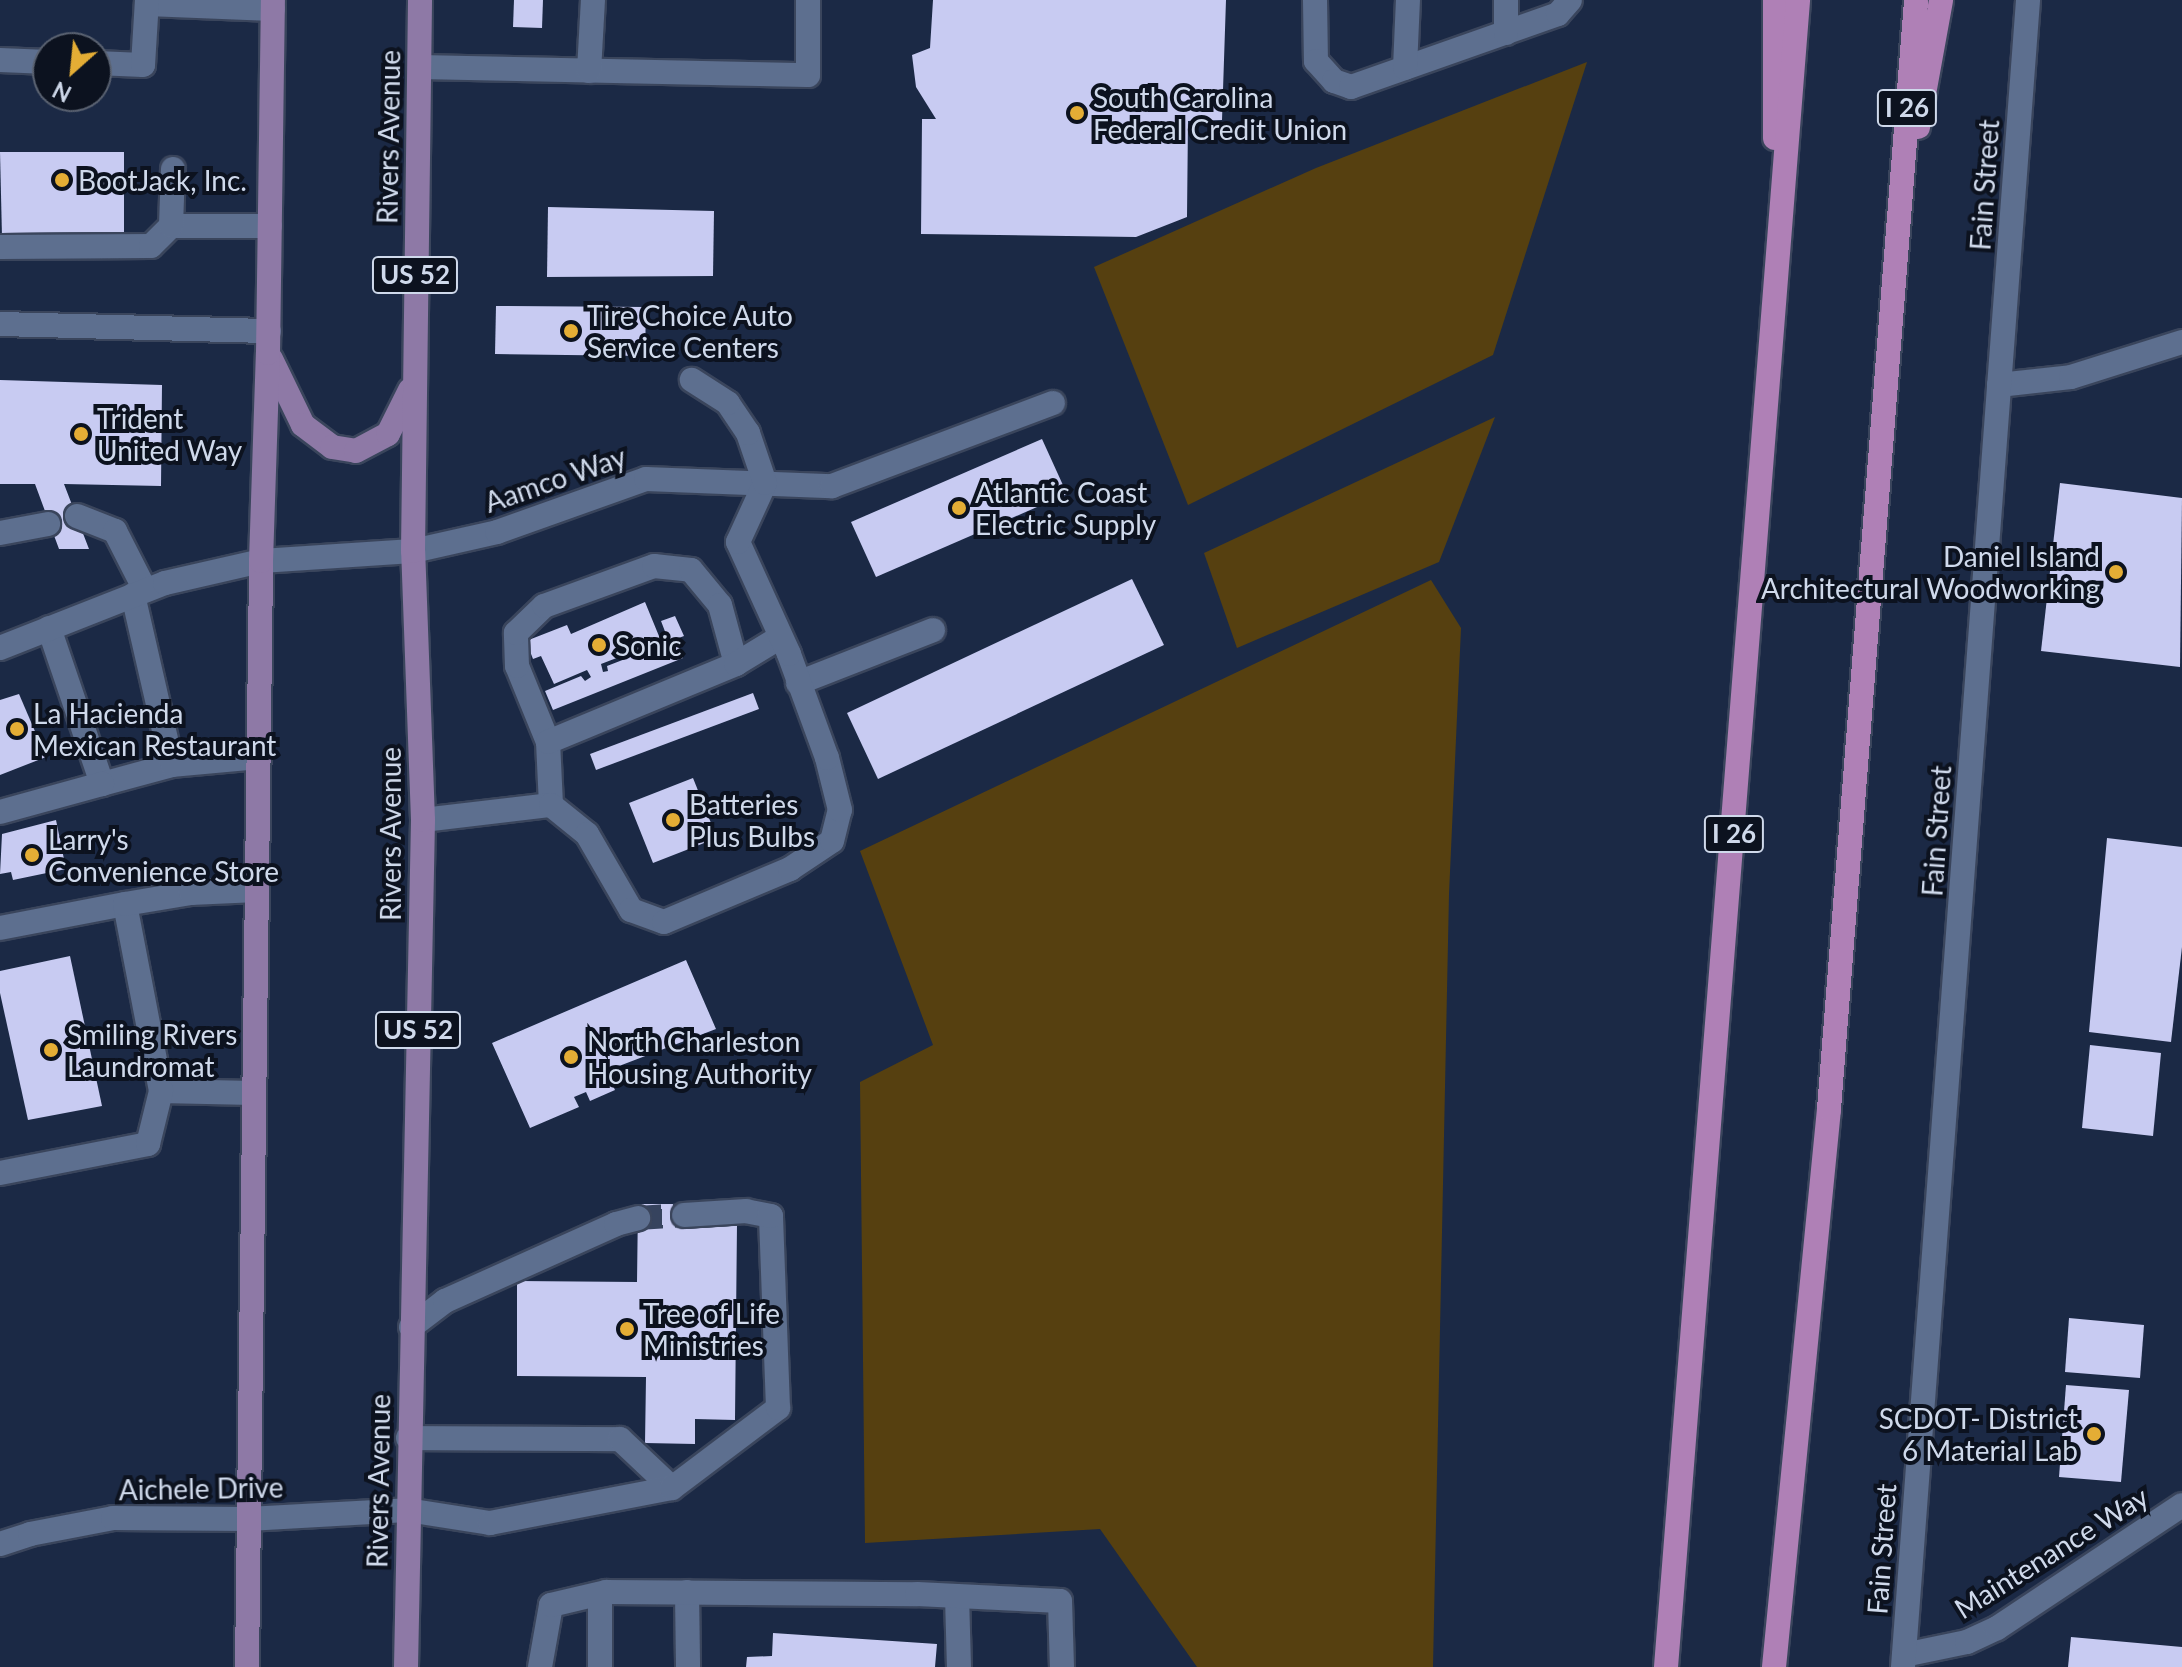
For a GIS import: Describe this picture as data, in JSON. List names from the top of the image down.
{
  "streets": {
    "highway": ["I 26"],
    "main road": ["Rivers Avenue", "US 52"],
    "street": [
      "Fain Street",
      "Aamco Way",
      "Aichele Drive",
      "Maintenance Way"
    ]
  },
  "crossings": [
    ["Rivers Avenue", "Aamco Way"],
    ["Rivers Avenue", "Aichele Drive"],
    ["Fain Street", "Maintenance Way"]
  ],
  "places": [
    "South Carolina Federal Credit Union",
    "BootJack, Inc.",
    "Tire Choice Auto Service Centers",
    "Trident United Way",
    "Atlantic Coast Electric Supply",
    "Daniel Island Architectural Woodworking",
    "Sonic",
    "La Hacienda Mexican Restaurant",
    "Batteries Plus Bulbs",
    "Larry's Convenience Store",
    "Smiling Rivers Laundromat",
    "North Charleston Housing Authority",
    "Tree of Life Ministries",
    "SCDOT- District 6 Material Lab"
  ],
  "north": "bottom left"
}
